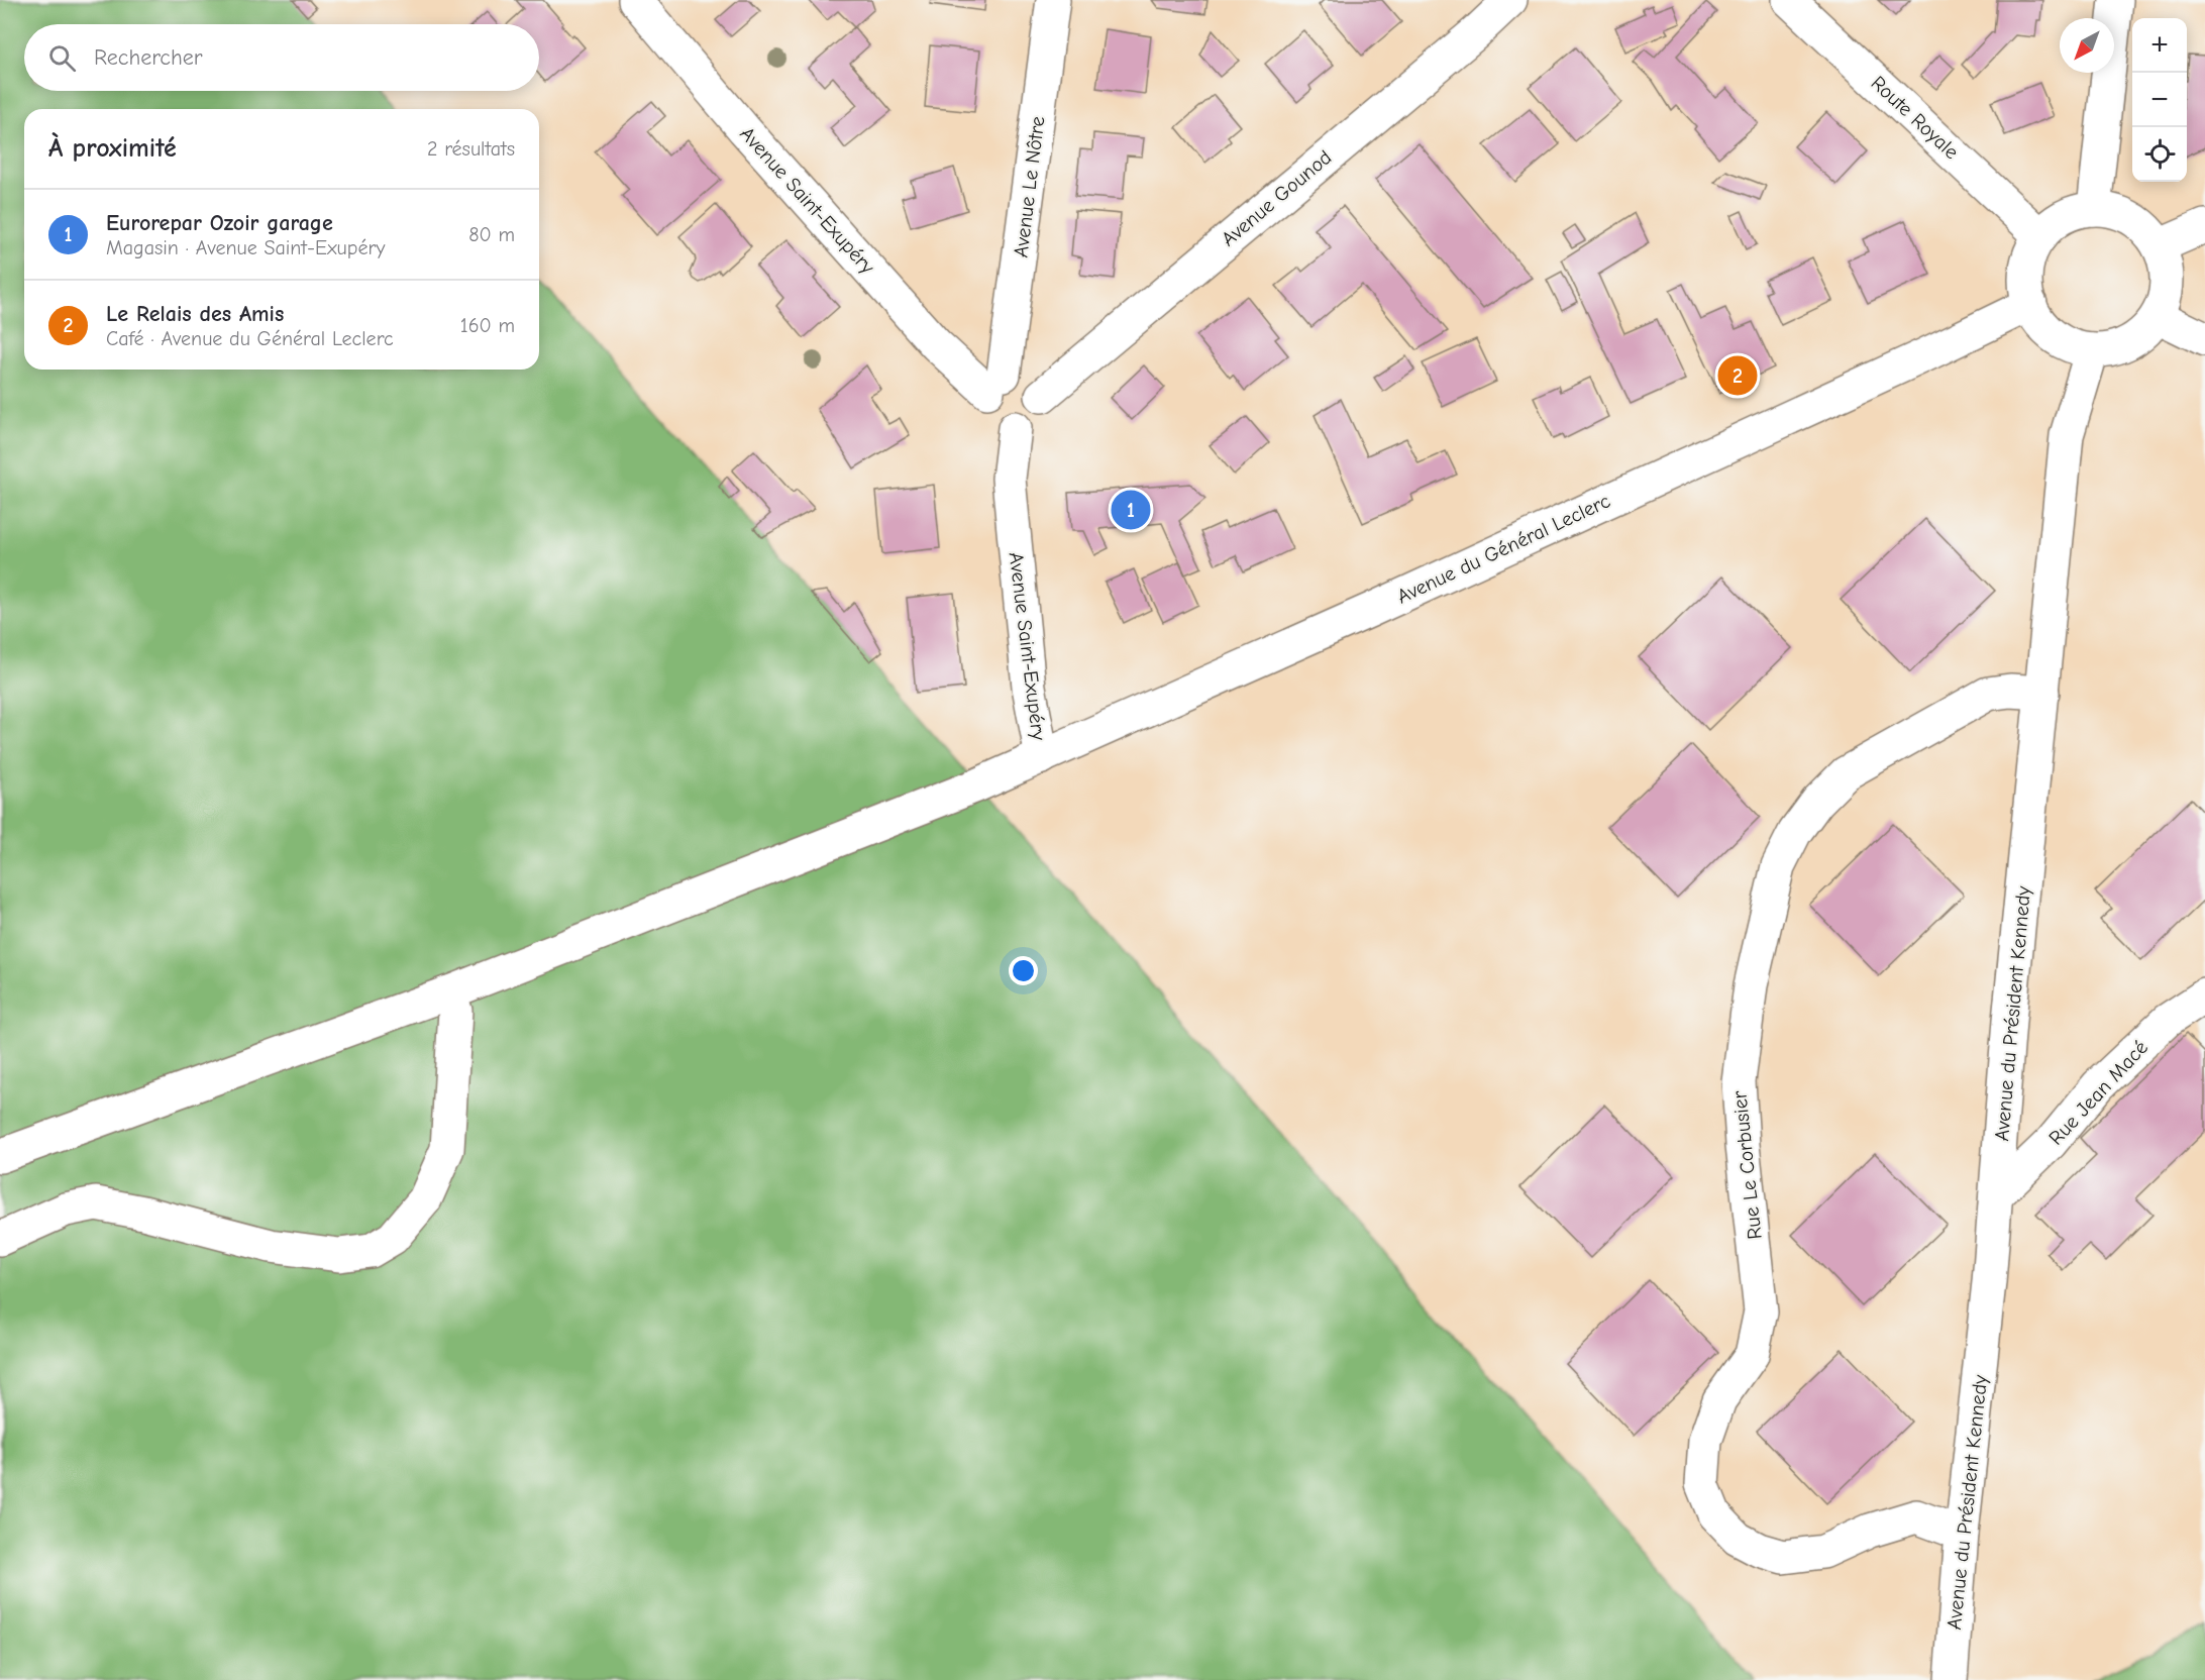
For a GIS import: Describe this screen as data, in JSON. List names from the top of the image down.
{
  "streets": {
    "street": [
      "Route Royale",
      "Avenue Le Nôtre",
      "Avenue Gounod",
      "Avenue Saint-Exupéry",
      "Avenue du Général Leclerc",
      "Avenue du Président Kennedy",
      "Rue Jean Macé",
      "Rue Le Corbusier"
    ]
  },
  "crossings": [
    ["Route Royale", "Avenue du Général Leclerc"],
    ["Route Royale", "Avenue du Président Kennedy"],
    ["Avenue Le Nôtre", "Avenue Gounod"],
    ["Avenue Le Nôtre", "Avenue Saint-Exupéry"],
    ["Avenue Gounod", "Avenue Saint-Exupéry"],
    ["Avenue Saint-Exupéry", "Avenue du Général Leclerc"],
    ["Avenue du Général Leclerc", "Avenue du Président Kennedy"],
    ["Avenue du Président Kennedy", "Rue Jean Macé"],
    ["Avenue du Président Kennedy", "Rue Le Corbusier"]
  ],
  "north": "bottom left",
  "page": {
    "map_buttons": ["+", "−"],
    "search": "Rechercher",
    "heading": ["À proximité", "2 résultats"],
    "list": [
      {
        "mark": "1",
        "name": "Eurorepar Ozoir garage",
        "note": "Magasin · Avenue Saint-Exupéry",
        "value": "80 m"
      },
      {
        "mark": "2",
        "name": "Le Relais des Amis",
        "note": "Café · Avenue du Général Leclerc",
        "value": "160 m"
      }
    ],
    "pins": ["2", "1"]
  }
}
